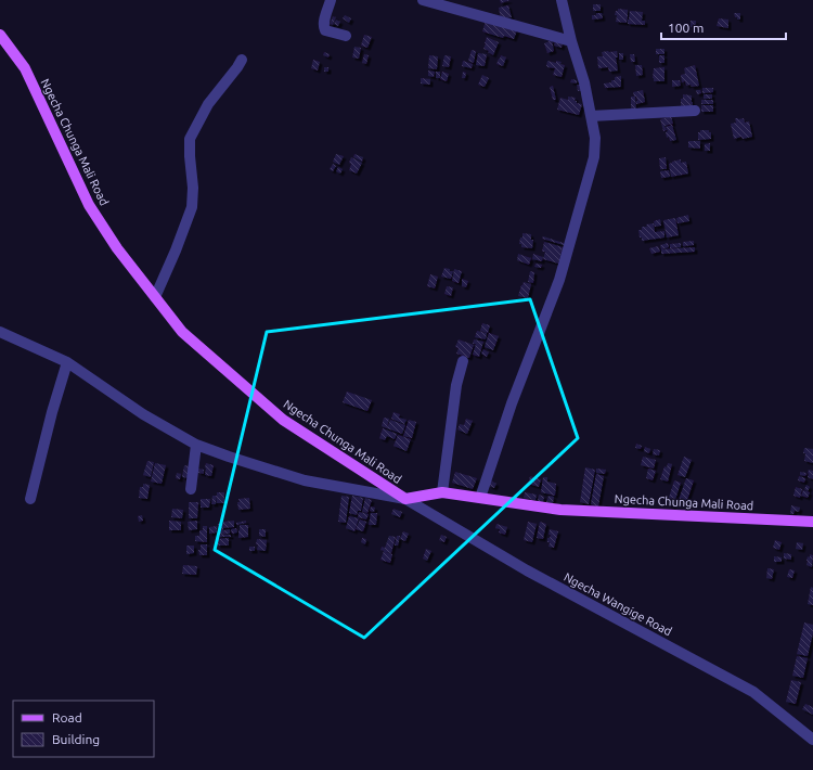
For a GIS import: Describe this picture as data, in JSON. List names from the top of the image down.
{
  "streets": {
    "main road": ["Ngecha Chunga Mali Road"],
    "street": ["Ngecha Wangige Road"]
  },
  "crossings": [
    ["Ngecha Chunga Mali Road", "Ngecha Wangige Road"]
  ],
  "legend": ["Road", "Building"],
  "scale_bar": "100 m"
}
